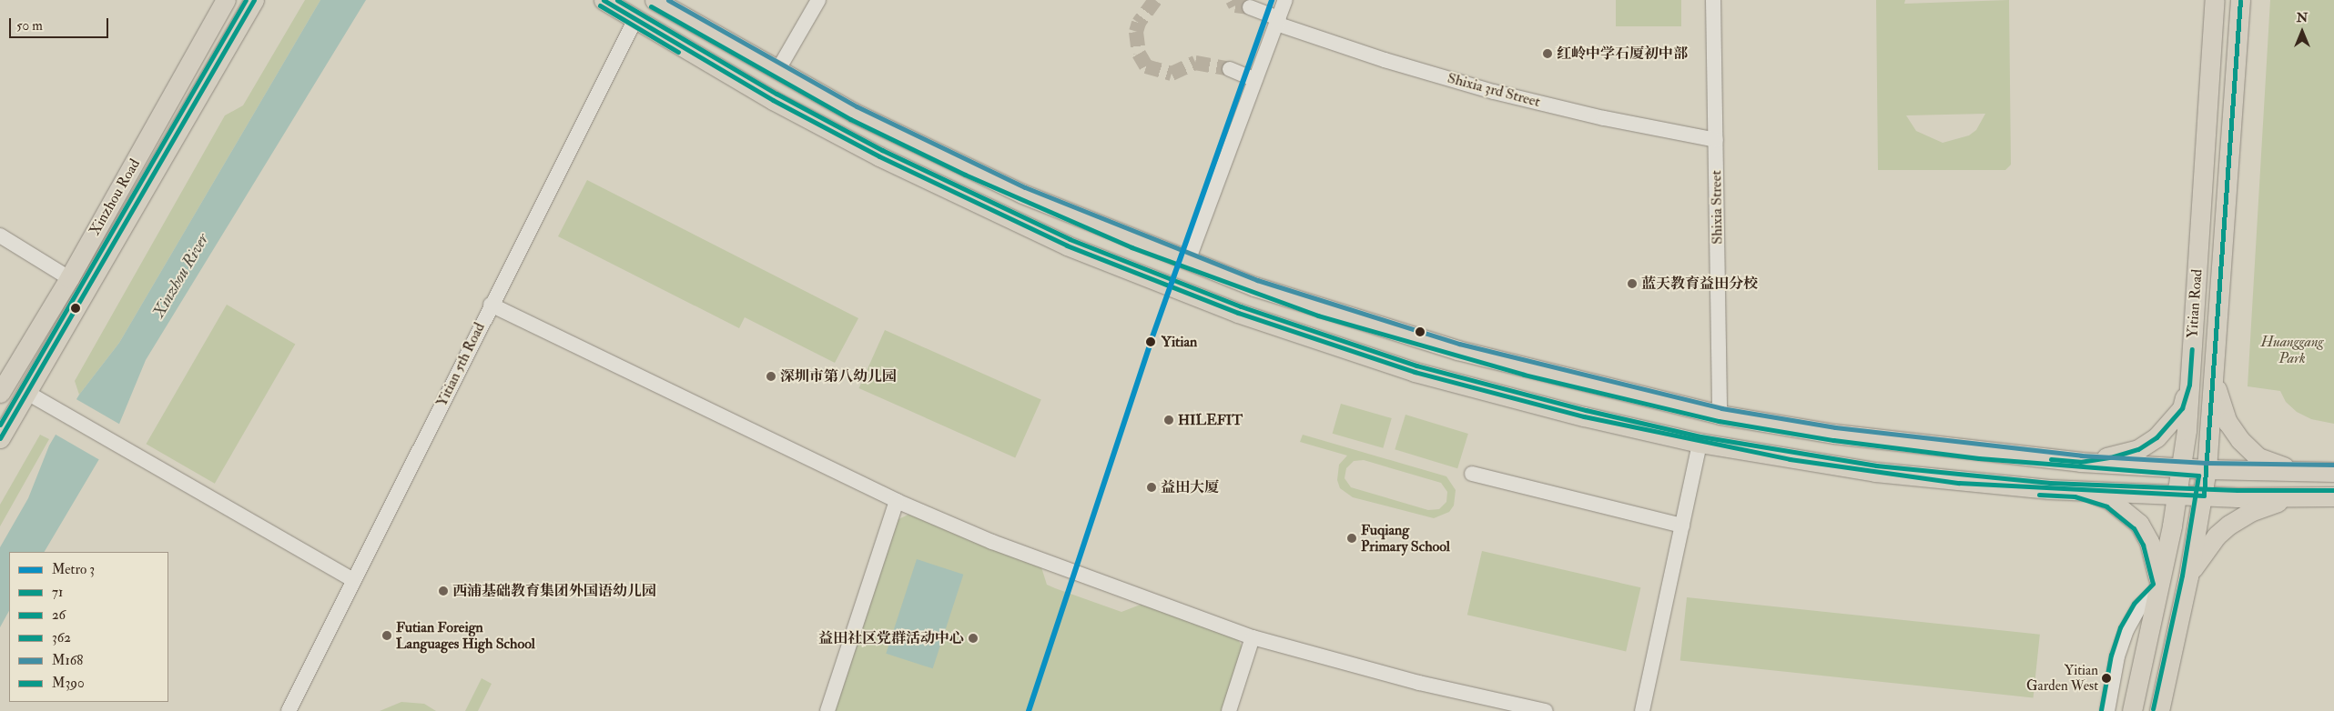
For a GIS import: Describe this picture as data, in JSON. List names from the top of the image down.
{
  "streets": {
    "main road": ["Xinzhou Road", "Yitian Road"],
    "street": ["Shixia 3rd Street", "Shixia Street", "Yitian 5th Road"]
  },
  "crossings": [
    ["Shixia 3rd Street", "Shixia Street"]
  ],
  "water": ["Xinzhou River"],
  "parks": ["Huanggang Park"],
  "places": [
    "红岭中学石厦初中部",
    "蓝天教育益田分校",
    "Yitian",
    "深圳市第八幼儿园",
    "HILEFIT",
    "益田大厦",
    "Fuqiang Primary School",
    "西浦基础教育集团外国语幼儿园",
    "Futian Foreign Languages High School",
    "益田社区党群活动中心",
    "Yitian Garden West"
  ],
  "lines": [
    "metro line 3",
    "transit line 71",
    "transit line 362",
    "transit line M168",
    "transit line M390",
    "transit line 26"
  ],
  "legend": [
    "Metro 3",
    "71",
    "26",
    "362",
    "M168",
    "M390"
  ],
  "scale_bar": "50 m",
  "north": "top"
}
